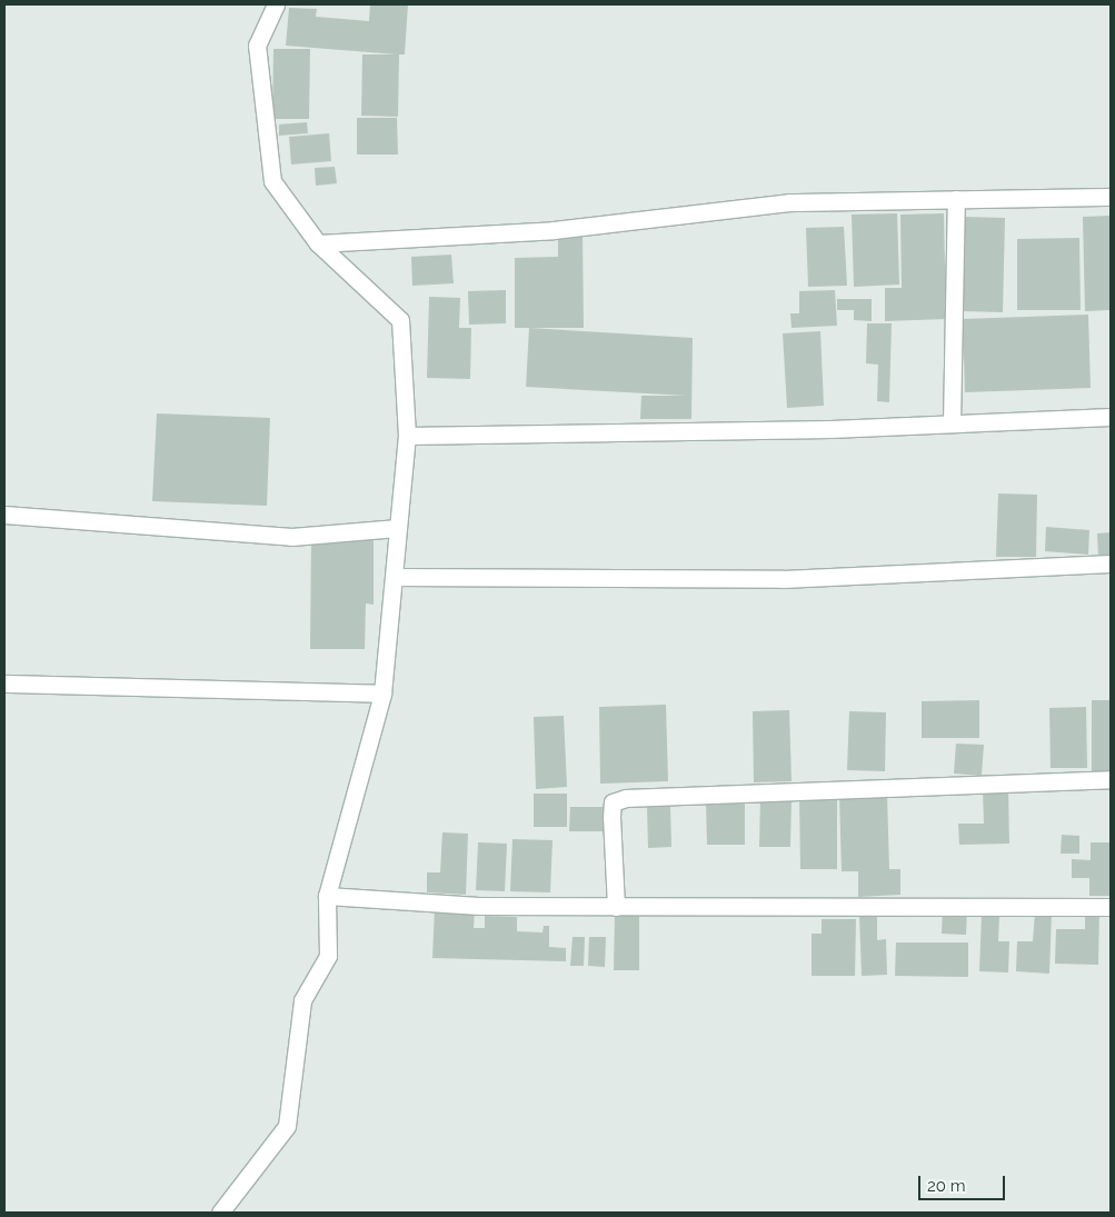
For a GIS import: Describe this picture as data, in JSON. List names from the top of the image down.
{
  "scale_bar": "20 m"
}
